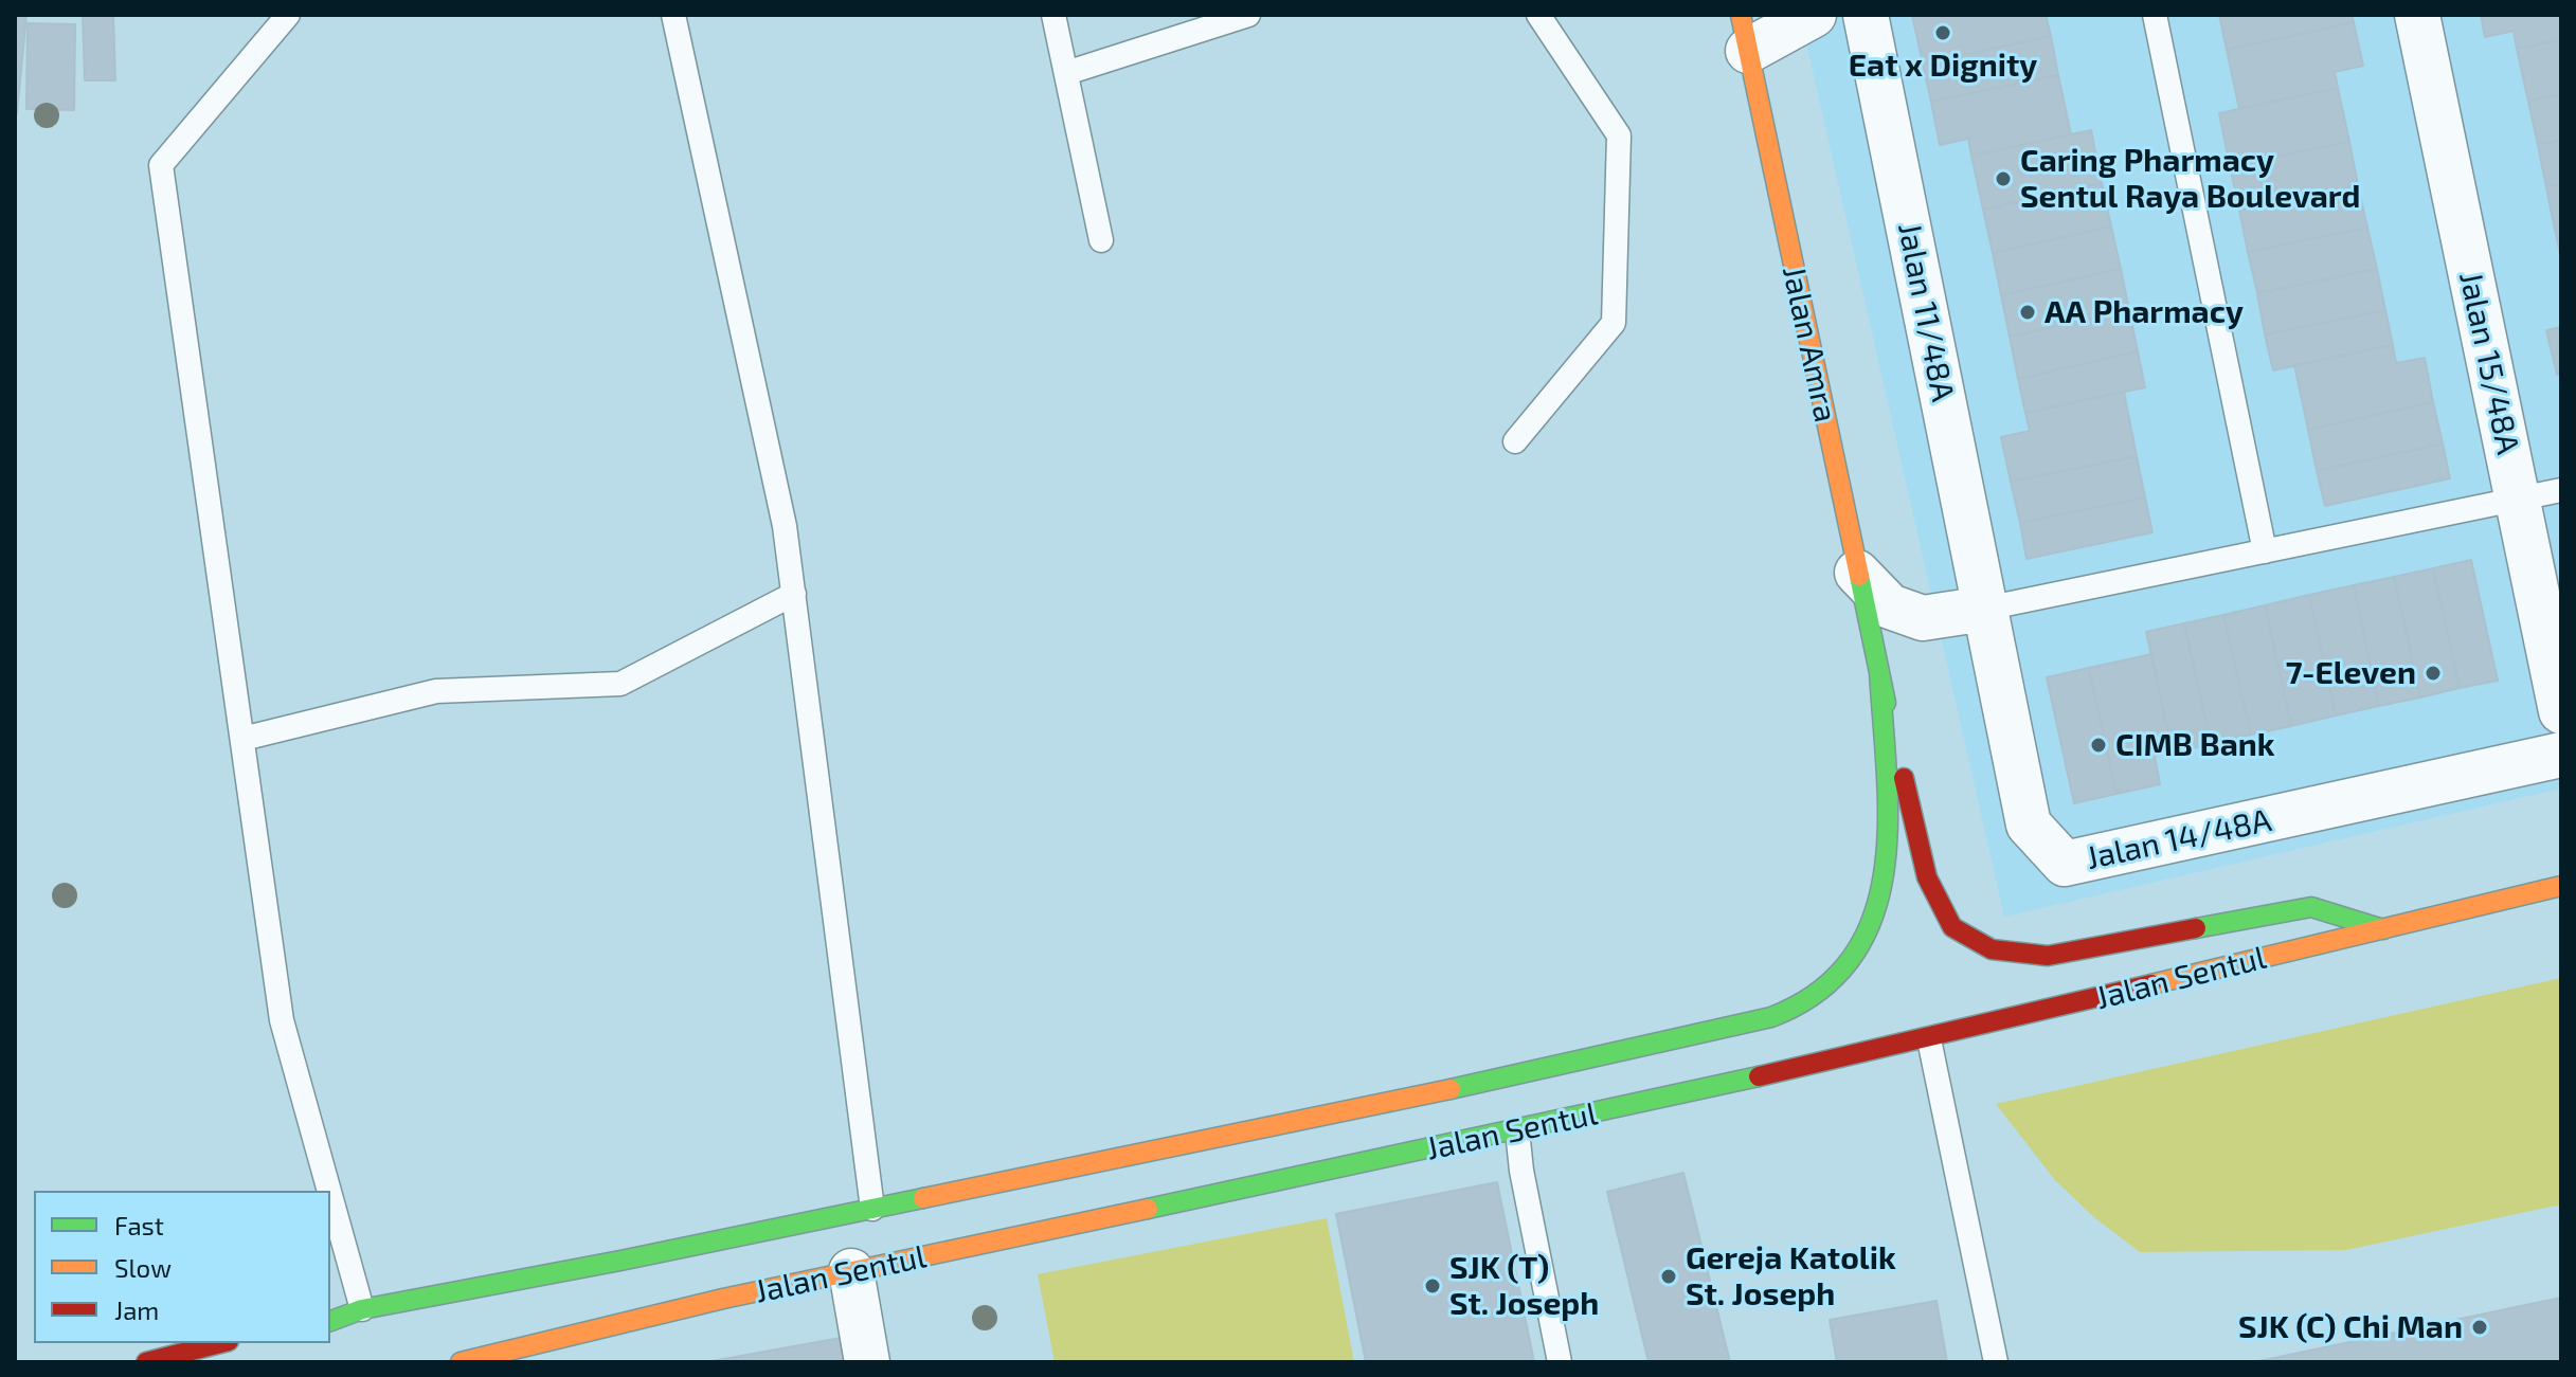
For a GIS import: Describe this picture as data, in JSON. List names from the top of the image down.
{
  "streets": {
    "main road": ["Jalan Amra", "Jalan Sentul"],
    "street": ["Jalan 11/48A", "Jalan 15/48A", "Jalan 14/48A"]
  },
  "crossings": [
    ["Jalan 11/48A", "Jalan 14/48A"],
    ["Jalan Amra", "Jalan Sentul"]
  ],
  "places": [
    "Eat x Dignity",
    "Caring Pharmacy Sentul Raya Boulevard",
    "AA Pharmacy",
    "7-Eleven",
    "CIMB Bank",
    "Gereja Katolik St. Joseph",
    "SJK (T) St. Joseph",
    "SJK (C) Chi Man"
  ],
  "legend": ["Fast", "Slow", "Jam"]
}
